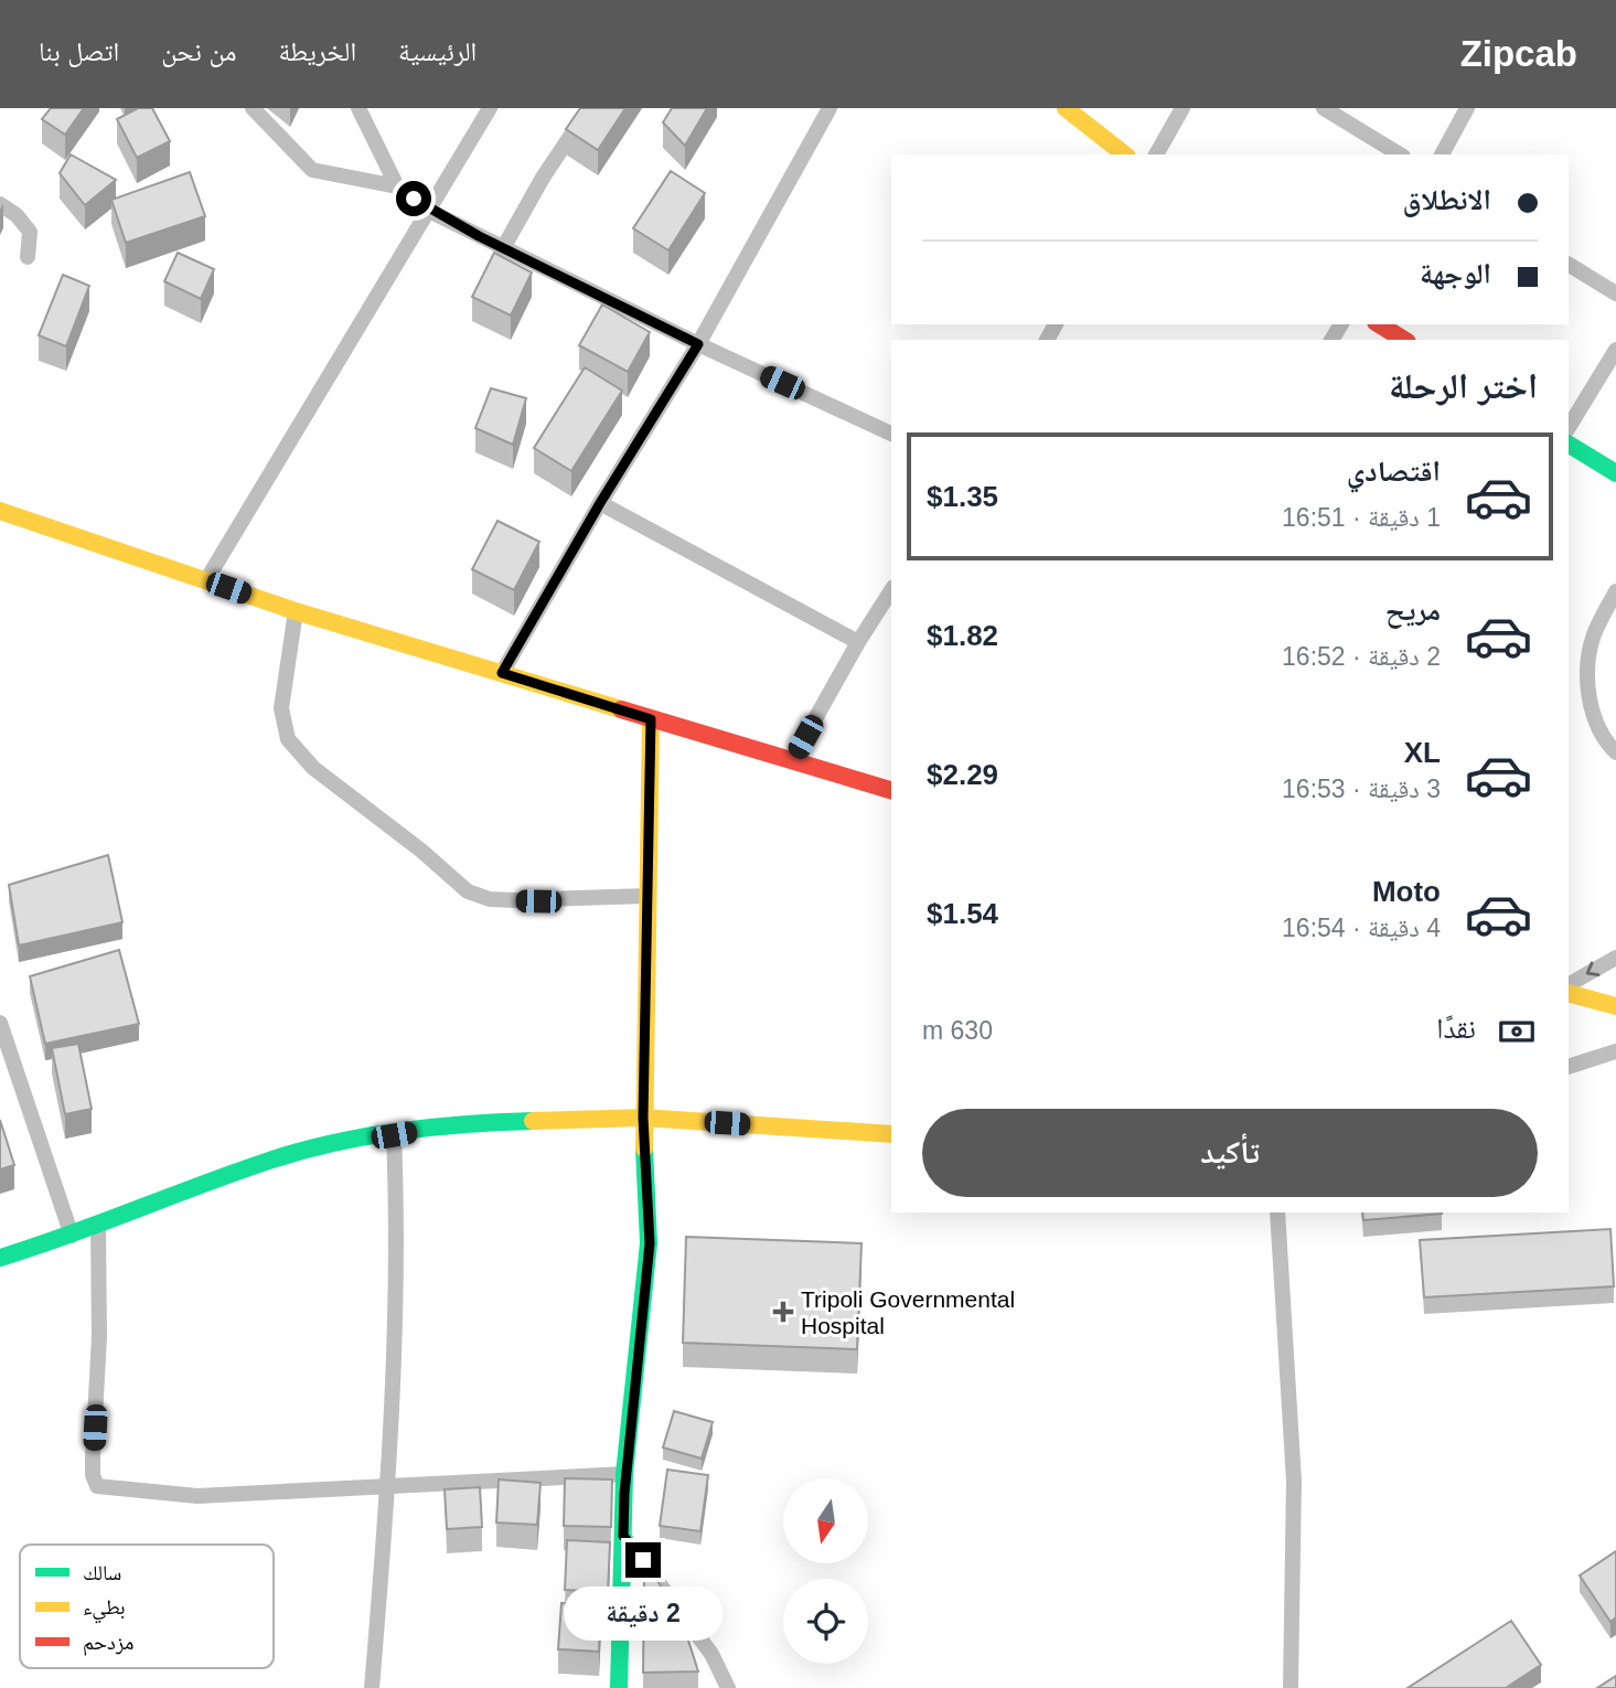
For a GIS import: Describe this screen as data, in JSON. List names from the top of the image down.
{
  "places": {
    "health": ["Tripoli Governmental Hospital"]
  },
  "legend": ["سالك", "بطيء", "مزدحم"],
  "north": "bottom",
  "page": {
    "header": "Zipcab",
    "nav": [
      "الرئيسية",
      "الخريطة",
      "من نحن",
      "اتصل بنا"
    ],
    "banner": ["الانطلاق", "الوجهة"],
    "heading": "اختر الرحلة",
    "list": [
      {
        "name": "اقتصادي",
        "note": "1 دقيقة · 16:51",
        "value": "$1.35"
      },
      {
        "name": "مريح",
        "note": "2 دقيقة · 16:52",
        "value": "$1.82"
      },
      {
        "name": "XL",
        "note": "3 دقيقة · 16:53",
        "value": "$2.29"
      },
      {
        "name": "Moto",
        "note": "4 دقيقة · 16:54",
        "value": "$1.54"
      }
    ],
    "pay": ["نقدًا", "630 m"],
    "buttons": "تأكيد",
    "bubble": "2 دقيقة"
  }
}
